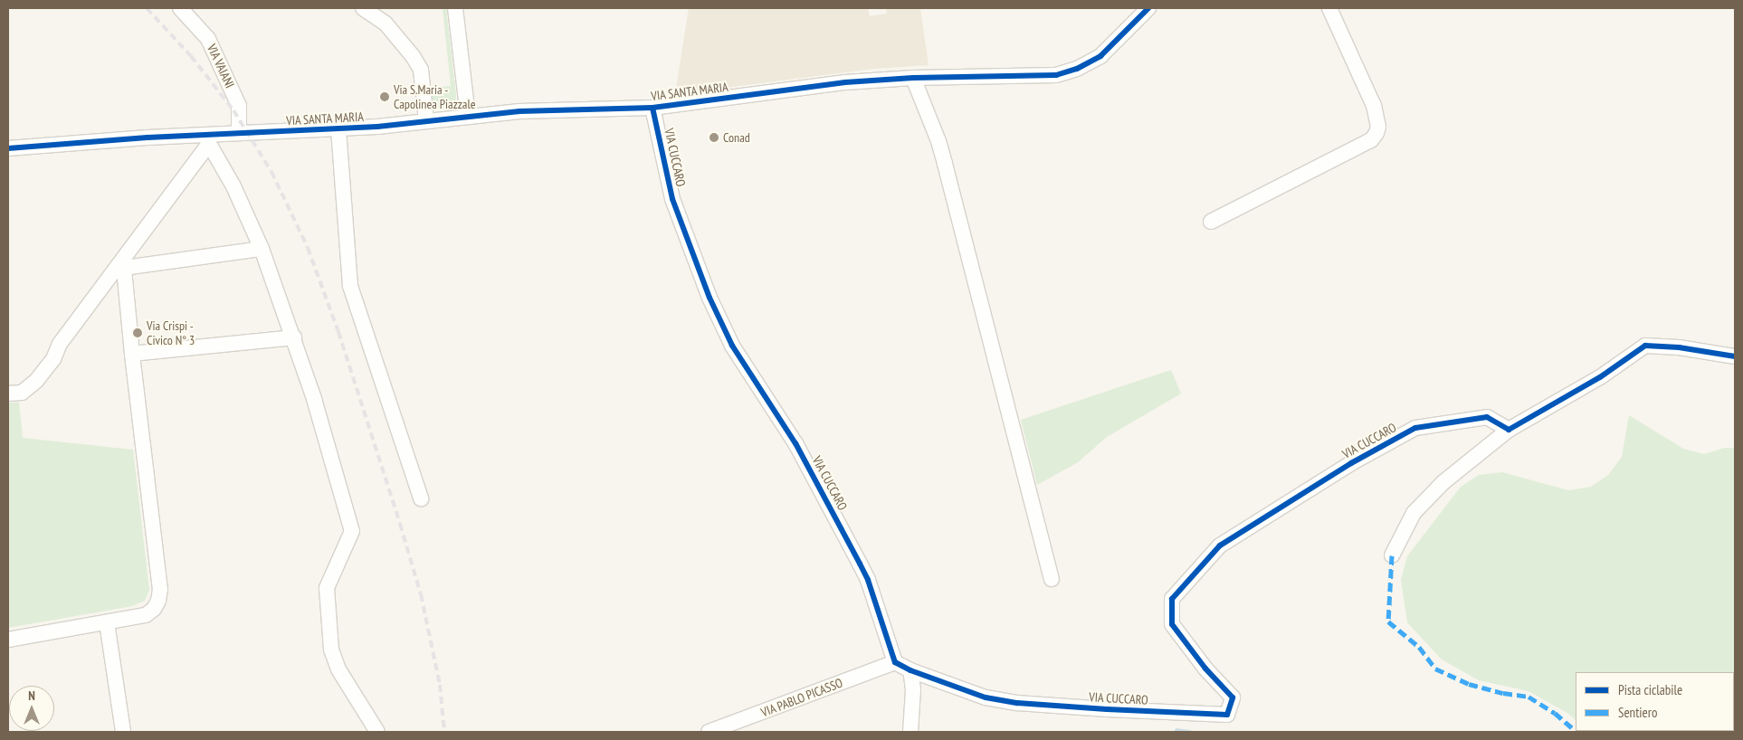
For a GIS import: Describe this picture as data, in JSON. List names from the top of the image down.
{
  "streets": {
    "street": [
      "VIA VAIANI",
      "VIA SANTA MARIA",
      "VIA CUCCARO",
      "VIA PABLO PICASSO"
    ]
  },
  "crossings": [
    ["VIA VAIANI", "VIA SANTA MARIA"],
    ["VIA SANTA MARIA", "VIA CUCCARO"],
    ["VIA CUCCARO", "VIA PABLO PICASSO"]
  ],
  "places": ["Via S.Maria - Capolinea Piazzale", "Conad", "Via Crispi - Civico N° 3"],
  "legend": ["Pista ciclabile", "Sentiero"],
  "north": "top"
}
